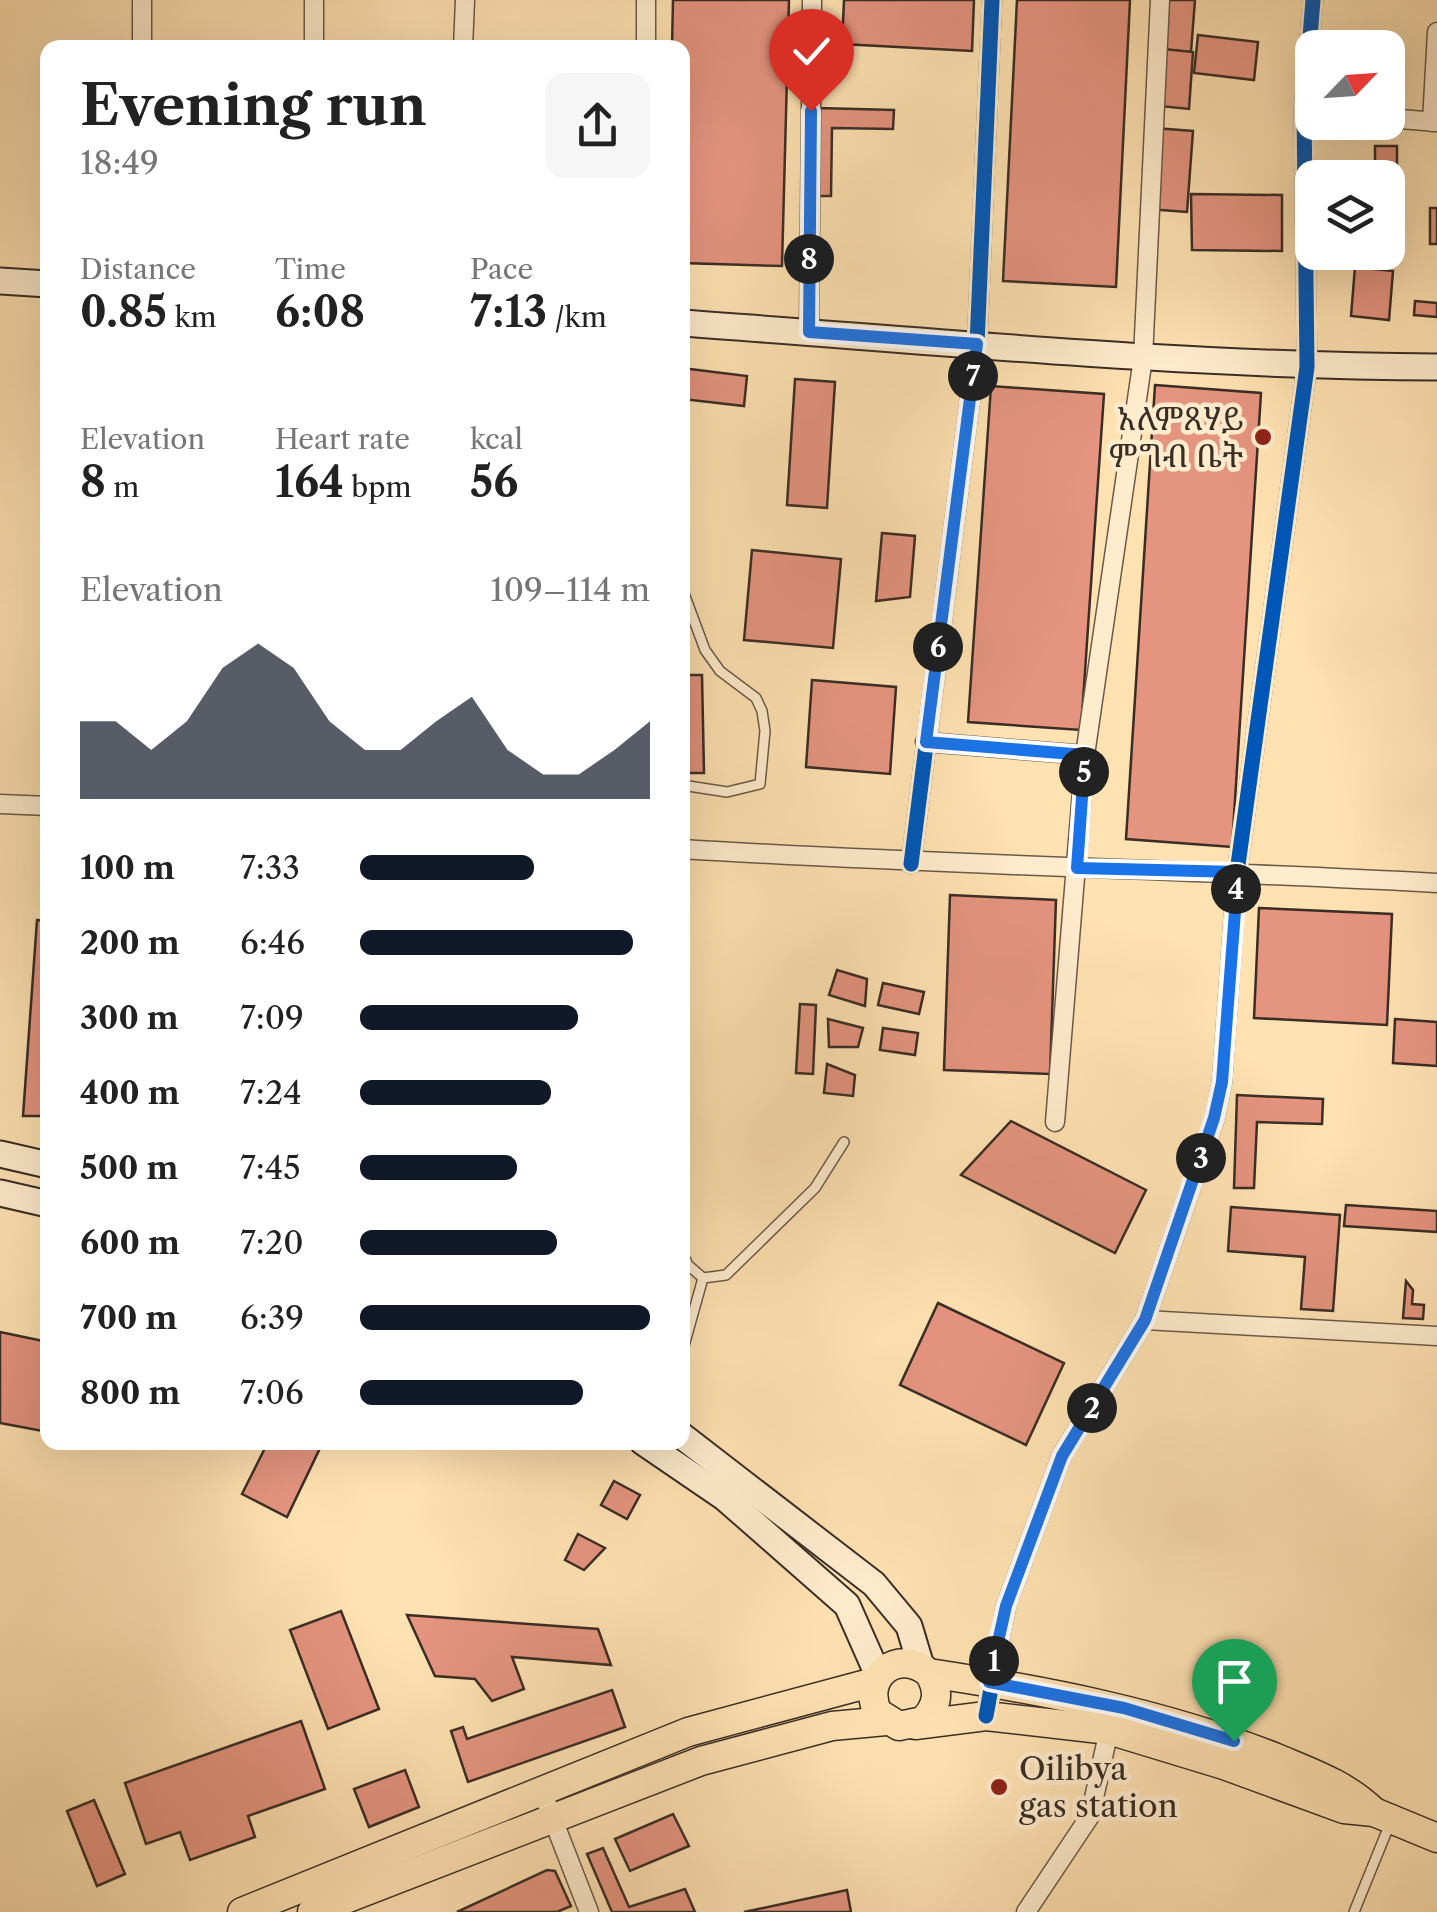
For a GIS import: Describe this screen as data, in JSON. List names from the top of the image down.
{
  "places": ["አለምጸሃይ ምግብ ቤት", "Oilibya gas station"],
  "north": "top right",
  "page": {
    "heading": ["Evening run", "18:49"],
    "stats": [
      ["Distance", "0.85 km"],
      ["Time", "6:08"],
      ["Pace", "7:13 /km"],
      ["Elevation", "8 m"],
      ["Heart rate", "164 bpm"],
      ["kcal", "56"]
    ],
    "pins": [
      "8",
      "7",
      "6",
      "5",
      "4",
      "3",
      "2",
      "1"
    ],
    "chart": ["Elevation", "109–114 m"],
    "list": [
      {
        "name": "100 m",
        "note": "7:33"
      },
      {
        "name": "200 m",
        "note": "6:46"
      },
      {
        "name": "300 m",
        "note": "7:09"
      },
      {
        "name": "400 m",
        "note": "7:24"
      },
      {
        "name": "500 m",
        "note": "7:45"
      },
      {
        "name": "600 m",
        "note": "7:20"
      },
      {
        "name": "700 m",
        "note": "6:39"
      },
      {
        "name": "800 m",
        "note": "7:06"
      }
    ]
  }
}
